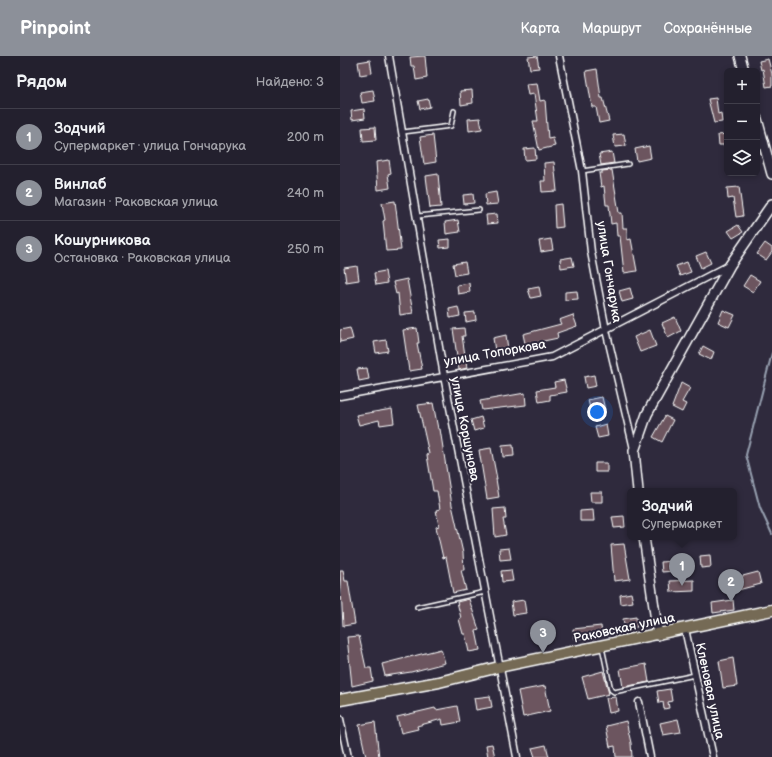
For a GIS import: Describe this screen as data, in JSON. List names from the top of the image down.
{
  "streets": {
    "main road": ["Раковская улица"],
    "street": [
      "улица Гончарука",
      "улица Топоркова",
      "улица Коршунова",
      "Кленовая улица"
    ]
  },
  "crossings": [
    ["улица Гончарука", "улица Топоркова"],
    ["улица Топоркова", "улица Коршунова"],
    ["улица Коршунова", "Раковская улица"],
    ["Раковская улица", "Кленовая улица"]
  ],
  "page": {
    "header": "Pinpoint",
    "nav": ["Карта", "Маршрут", "Сохранённые"],
    "heading": ["Рядом", "Найдено: 3"],
    "map_buttons": ["+", "−"],
    "list": [
      {
        "mark": "1",
        "name": "Зодчий",
        "note": "Супермаркет · улица Гончарука",
        "value": "200 m"
      },
      {
        "mark": "2",
        "name": "Винлаб",
        "note": "Магазин · Раковская улица",
        "value": "240 m"
      },
      {
        "mark": "3",
        "name": "Кошурникова",
        "note": "Остановка · Раковская улица",
        "value": "250 m"
      }
    ],
    "popup": ["Зодчий", "Супермаркет"],
    "pins": ["1", "2", "3"]
  }
}
